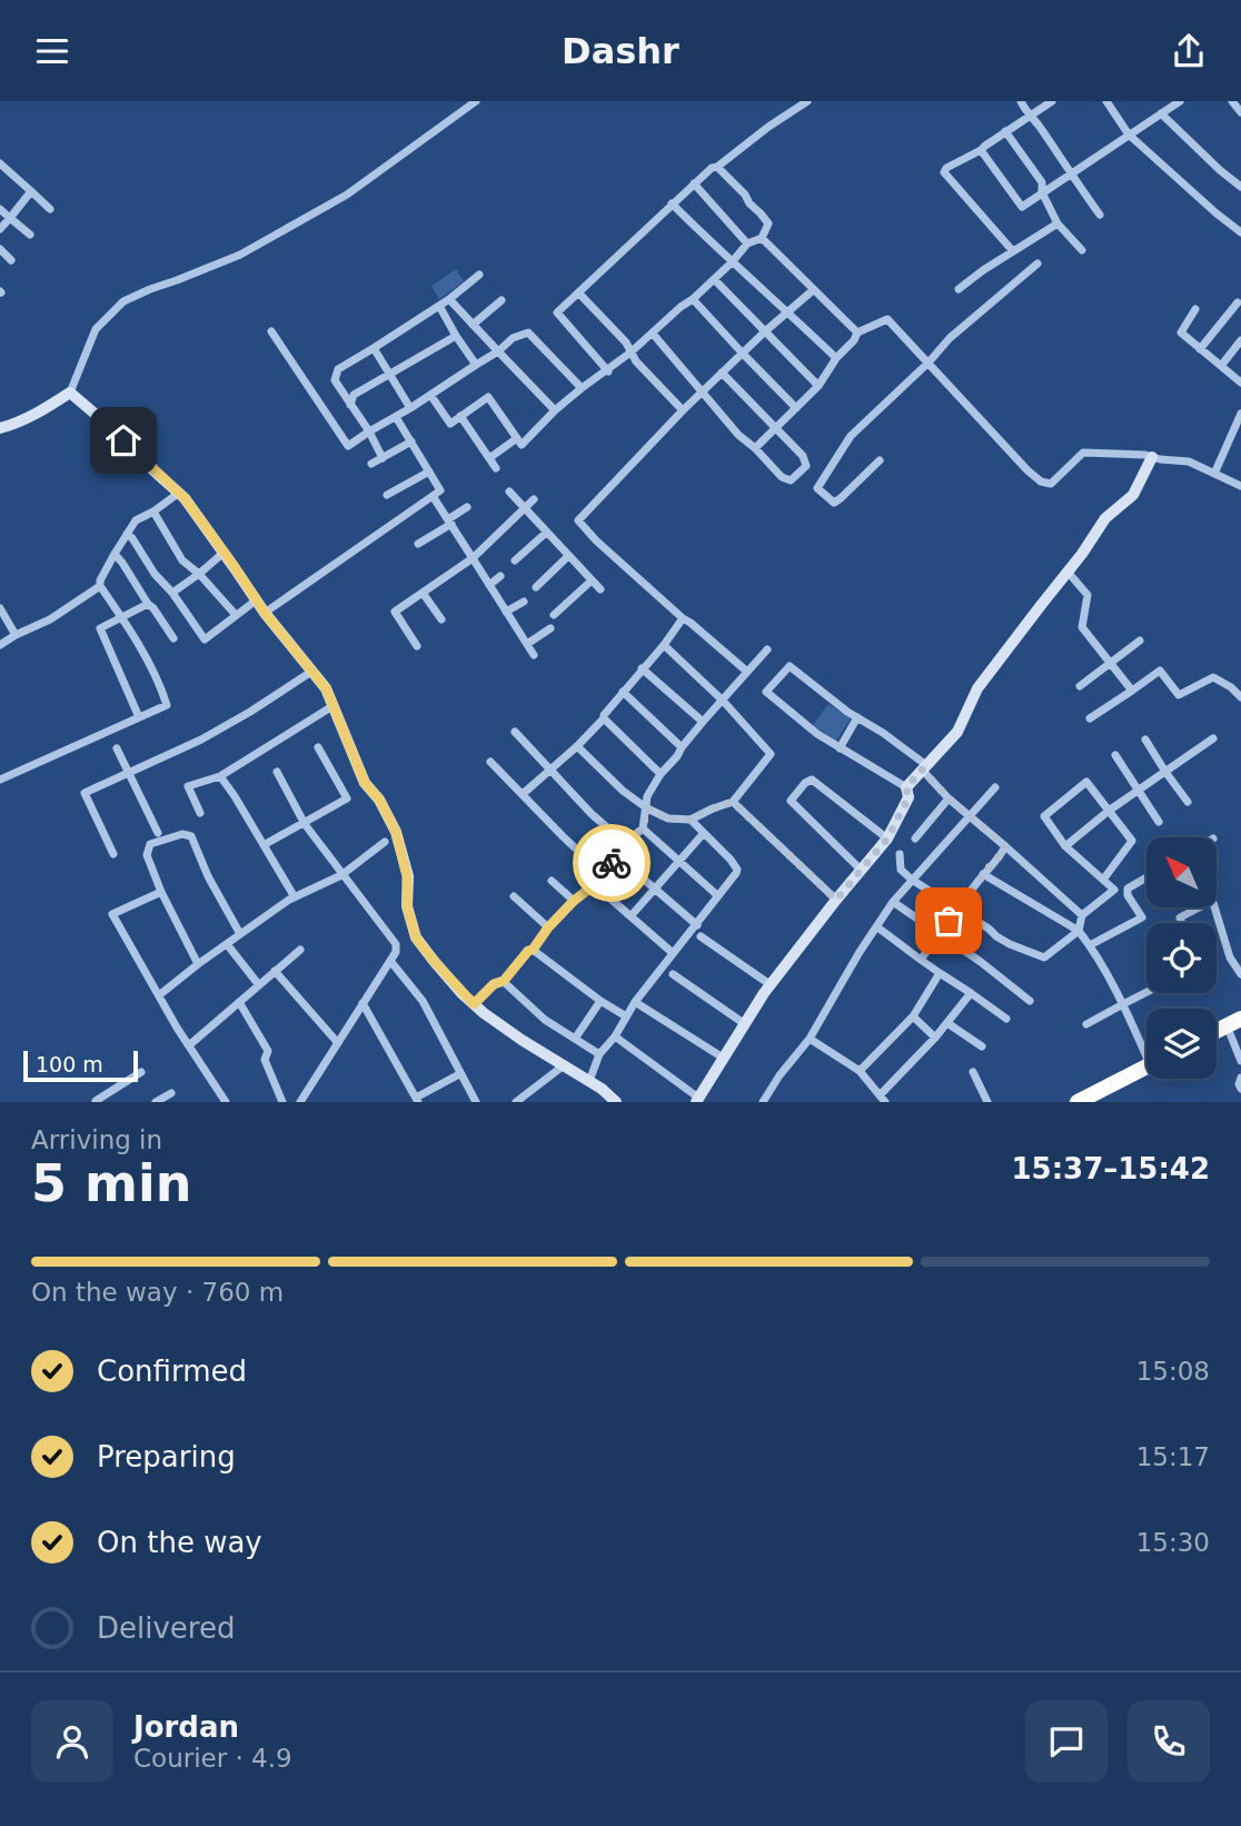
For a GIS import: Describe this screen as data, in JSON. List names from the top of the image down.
{
  "scale_bar": "100 m",
  "north": "top left",
  "page": {
    "header": "Dashr",
    "scale": "100 m",
    "heading": ["5 min", "Arriving in", "15:37–15:42"],
    "panel": ["Jordan", "Courier · 4.9"],
    "bar": "On the way · 760 m",
    "list": [
      ["Confirmed", "15:08"],
      ["Preparing", "15:17"],
      ["On the way", "15:30"],
      "Delivered"
    ]
  }
}
